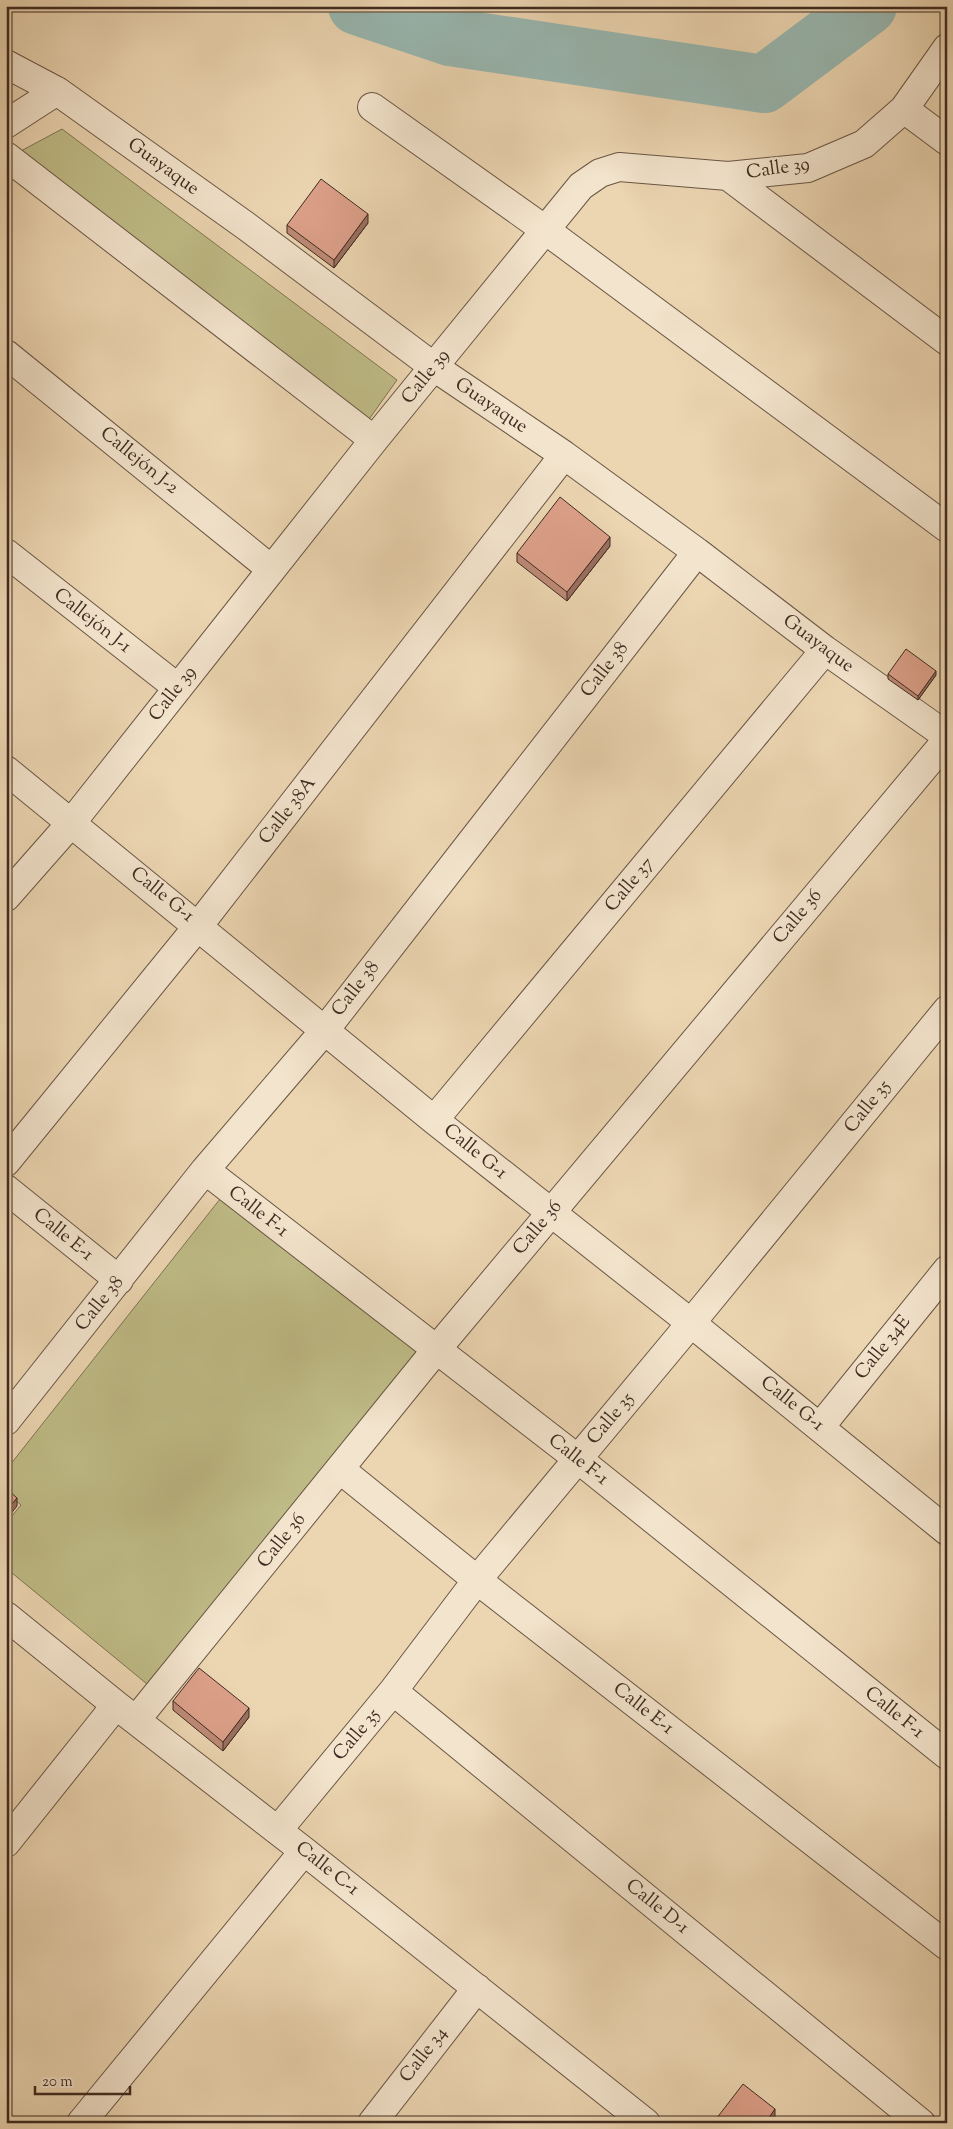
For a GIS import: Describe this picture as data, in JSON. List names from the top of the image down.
{
  "streets": {
    "street": [
      "Guayaque",
      "Calle 39",
      "Callejón J-2",
      "Callejón J-1",
      "Calle 38",
      "Calle 38A",
      "Calle 37",
      "Calle G-1",
      "Calle 36",
      "Calle 35",
      "Calle F-1",
      "Calle E-1",
      "Calle 34E",
      "Calle C-1",
      "Calle D-1",
      "Calle 34"
    ]
  },
  "crossings": [
    ["Guayaque", "Calle 39"],
    ["Guayaque", "Calle 38"],
    ["Guayaque", "Calle 38A"],
    ["Guayaque", "Calle 37"],
    ["Guayaque", "Calle 36"],
    ["Calle 39", "Callejón J-2"],
    ["Calle 39", "Callejón J-1"],
    ["Calle 39", "Calle G-1"],
    ["Calle 38", "Calle G-1"],
    ["Calle 38", "Calle F-1"],
    ["Calle 38", "Calle E-1"],
    ["Calle 38A", "Calle G-1"],
    ["Calle 37", "Calle G-1"],
    ["Calle G-1", "Calle 36"],
    ["Calle G-1", "Calle 35"],
    ["Calle G-1", "Calle 34E"],
    ["Calle 36", "Calle F-1"],
    ["Calle 36", "Calle E-1"],
    ["Calle 36", "Calle C-1"],
    ["Calle 35", "Calle F-1"],
    ["Calle 35", "Calle E-1"],
    ["Calle 35", "Calle C-1"],
    ["Calle 35", "Calle D-1"],
    ["Calle C-1", "Calle 34"]
  ],
  "scale_bar": "20 m"
}
